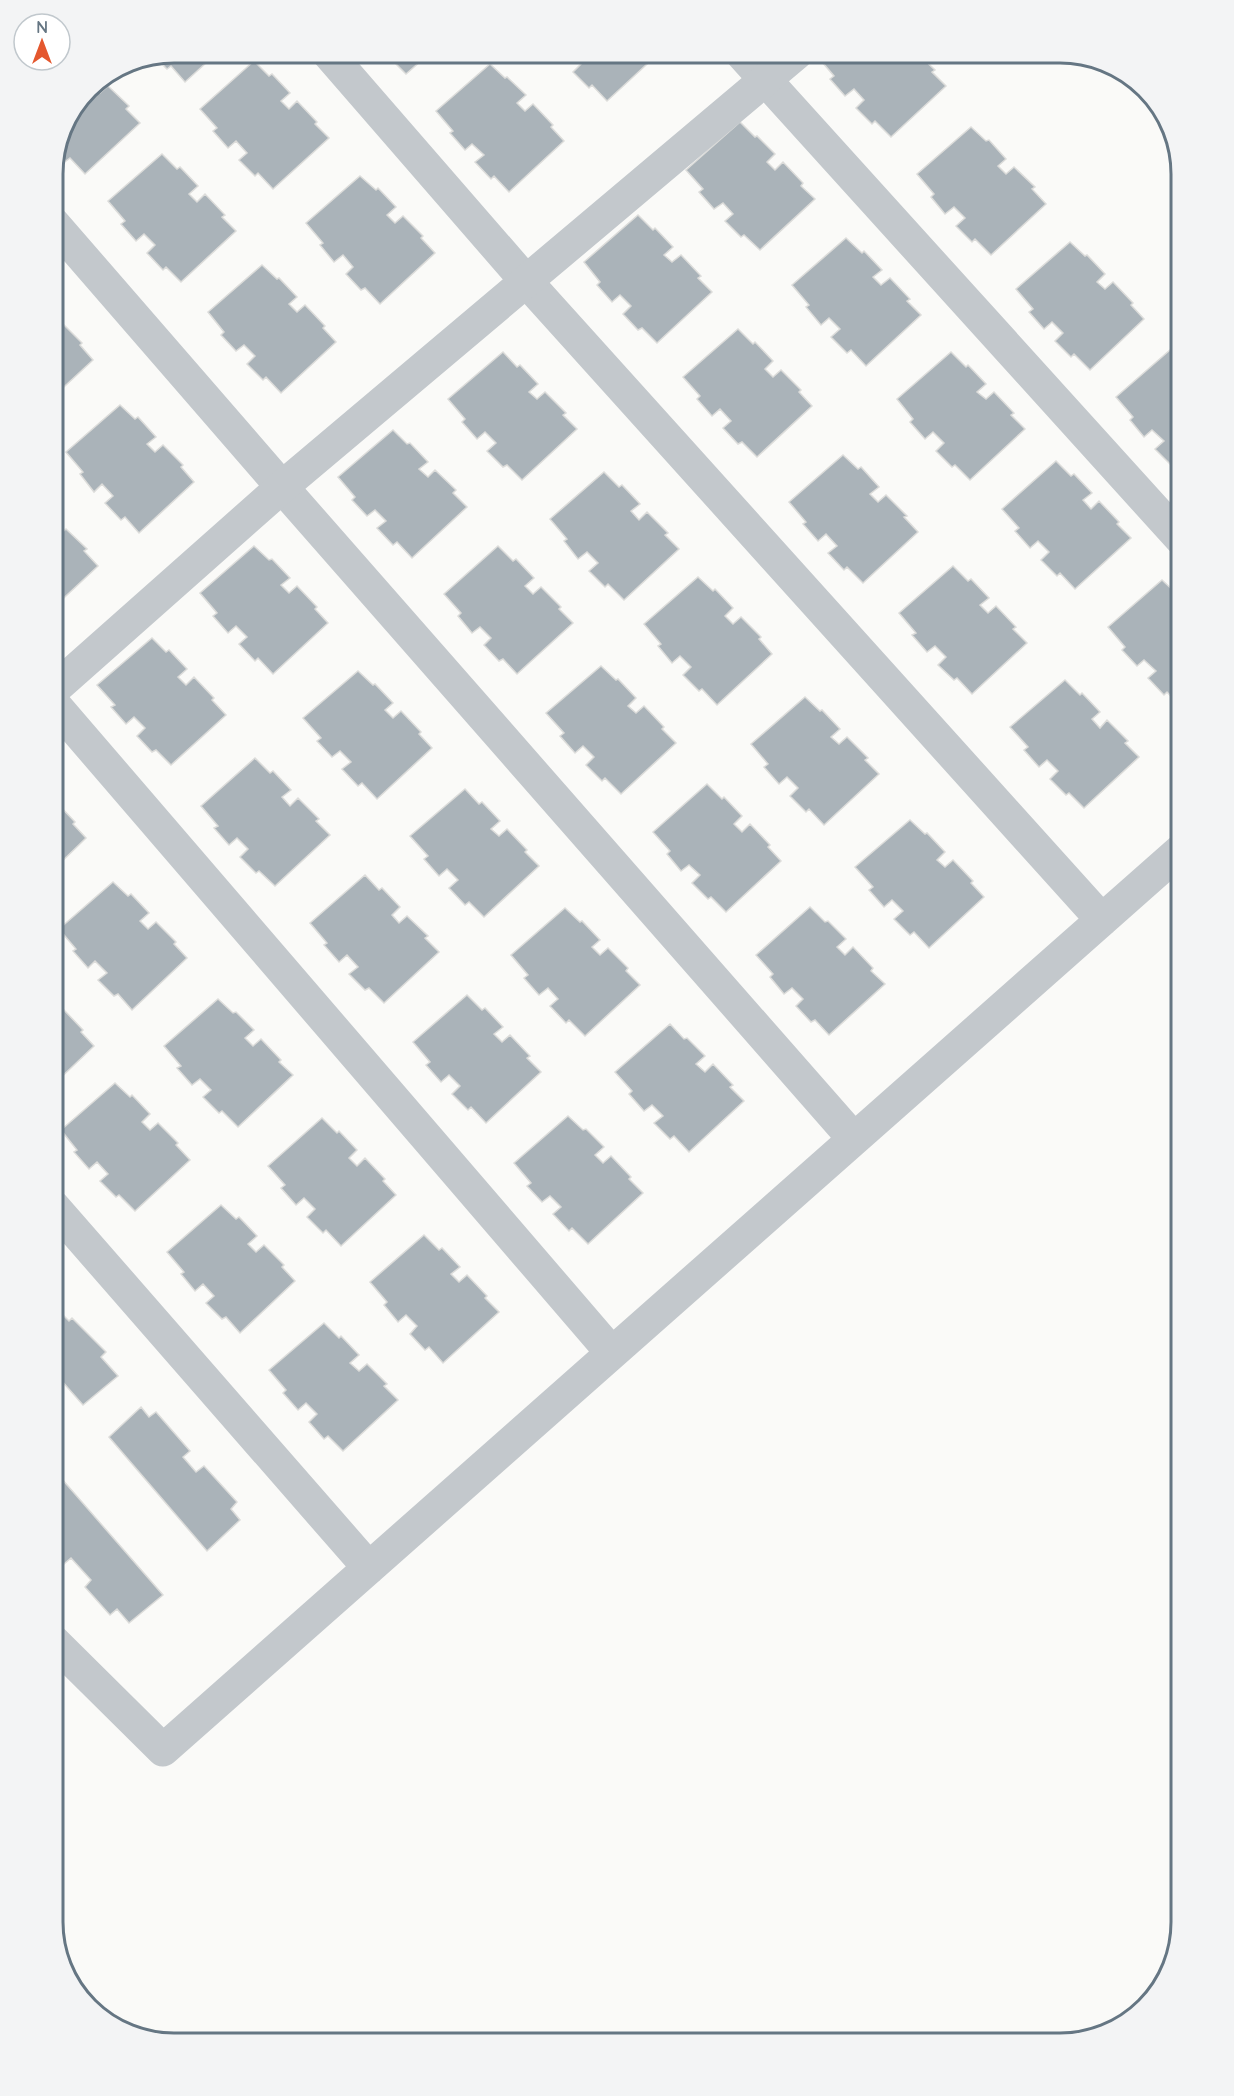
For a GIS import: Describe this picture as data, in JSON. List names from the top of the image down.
{
  "north": "top"
}
